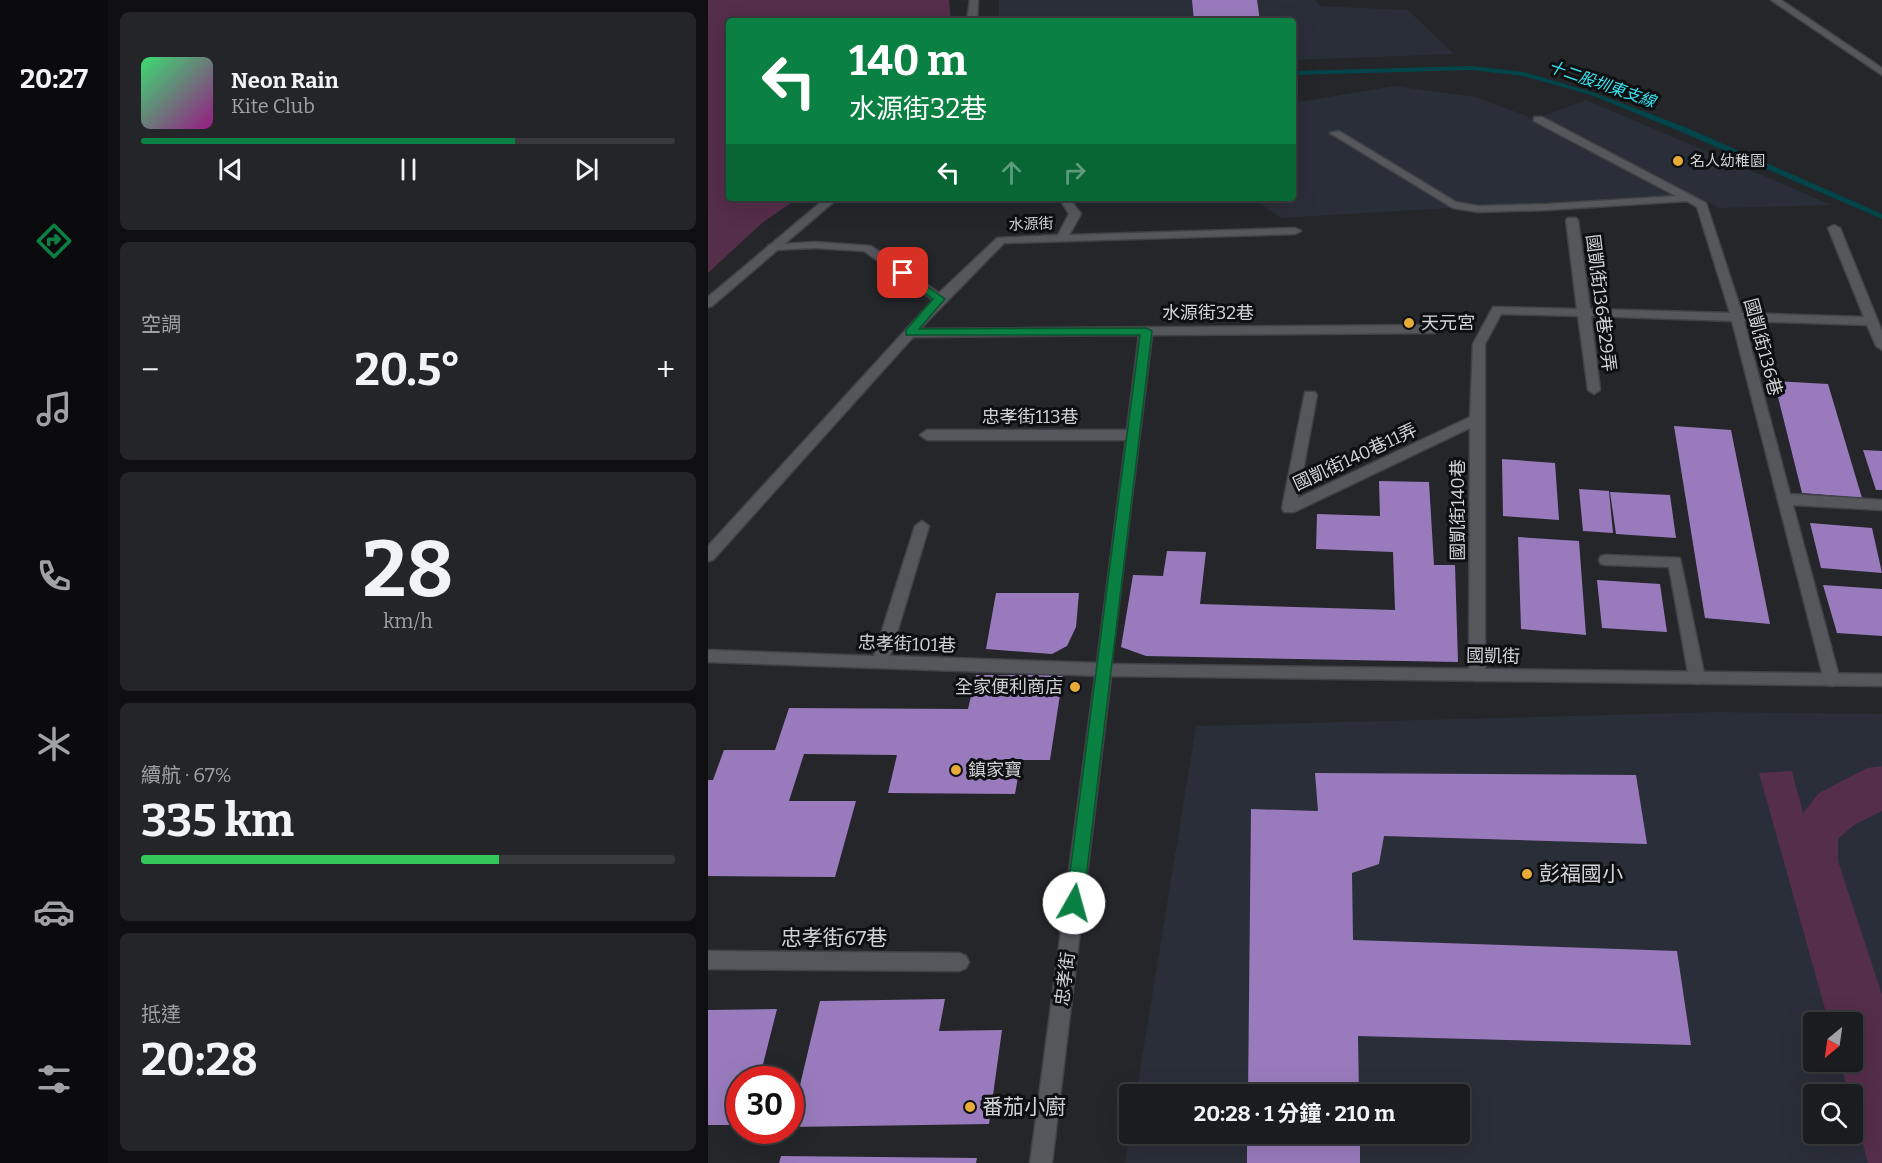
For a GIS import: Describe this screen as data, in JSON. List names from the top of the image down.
{
  "streets": {
    "street": [
      "水源街",
      "國凱街136巷29弄",
      "水源街32巷",
      "國凱街136巷",
      "忠孝街113巷",
      "國凱街140巷11弄",
      "國凱街140巷",
      "忠孝街101巷",
      "國凱街",
      "忠孝街67巷",
      "忠孝街"
    ]
  },
  "crossings": [
    ["國凱街136巷29弄", "國凱街140巷"],
    ["水源街32巷", "忠孝街"],
    ["國凱街136巷", "國凱街"],
    ["忠孝街113巷", "忠孝街"],
    ["國凱街140巷11弄", "國凱街140巷"],
    ["國凱街140巷", "國凱街"],
    ["忠孝街101巷", "國凱街"],
    ["忠孝街101巷", "忠孝街"],
    ["國凱街", "忠孝街"]
  ],
  "water": ["十二股圳東支線"],
  "places": [
    "名人幼稚園",
    "天元宮",
    "全家便利商店",
    "鎮家寶",
    "彭福國小",
    "番茄小廚"
  ],
  "north": "bottom left",
  "page": {
    "tabs": "20:27",
    "turn": ["140 m", "水源街32巷"],
    "song": ["Neon Rain", "Kite Club"],
    "tile": [
      "空調",
      ["28", "km/h"],
      ["續航 · 67%", "335 km"],
      ["抵達", "20:28"]
    ],
    "heat": ["−", "20.5°", "+"],
    "limit": "30",
    "trip": "20:28 · 1 分鐘 · 210 m"
  }
}
